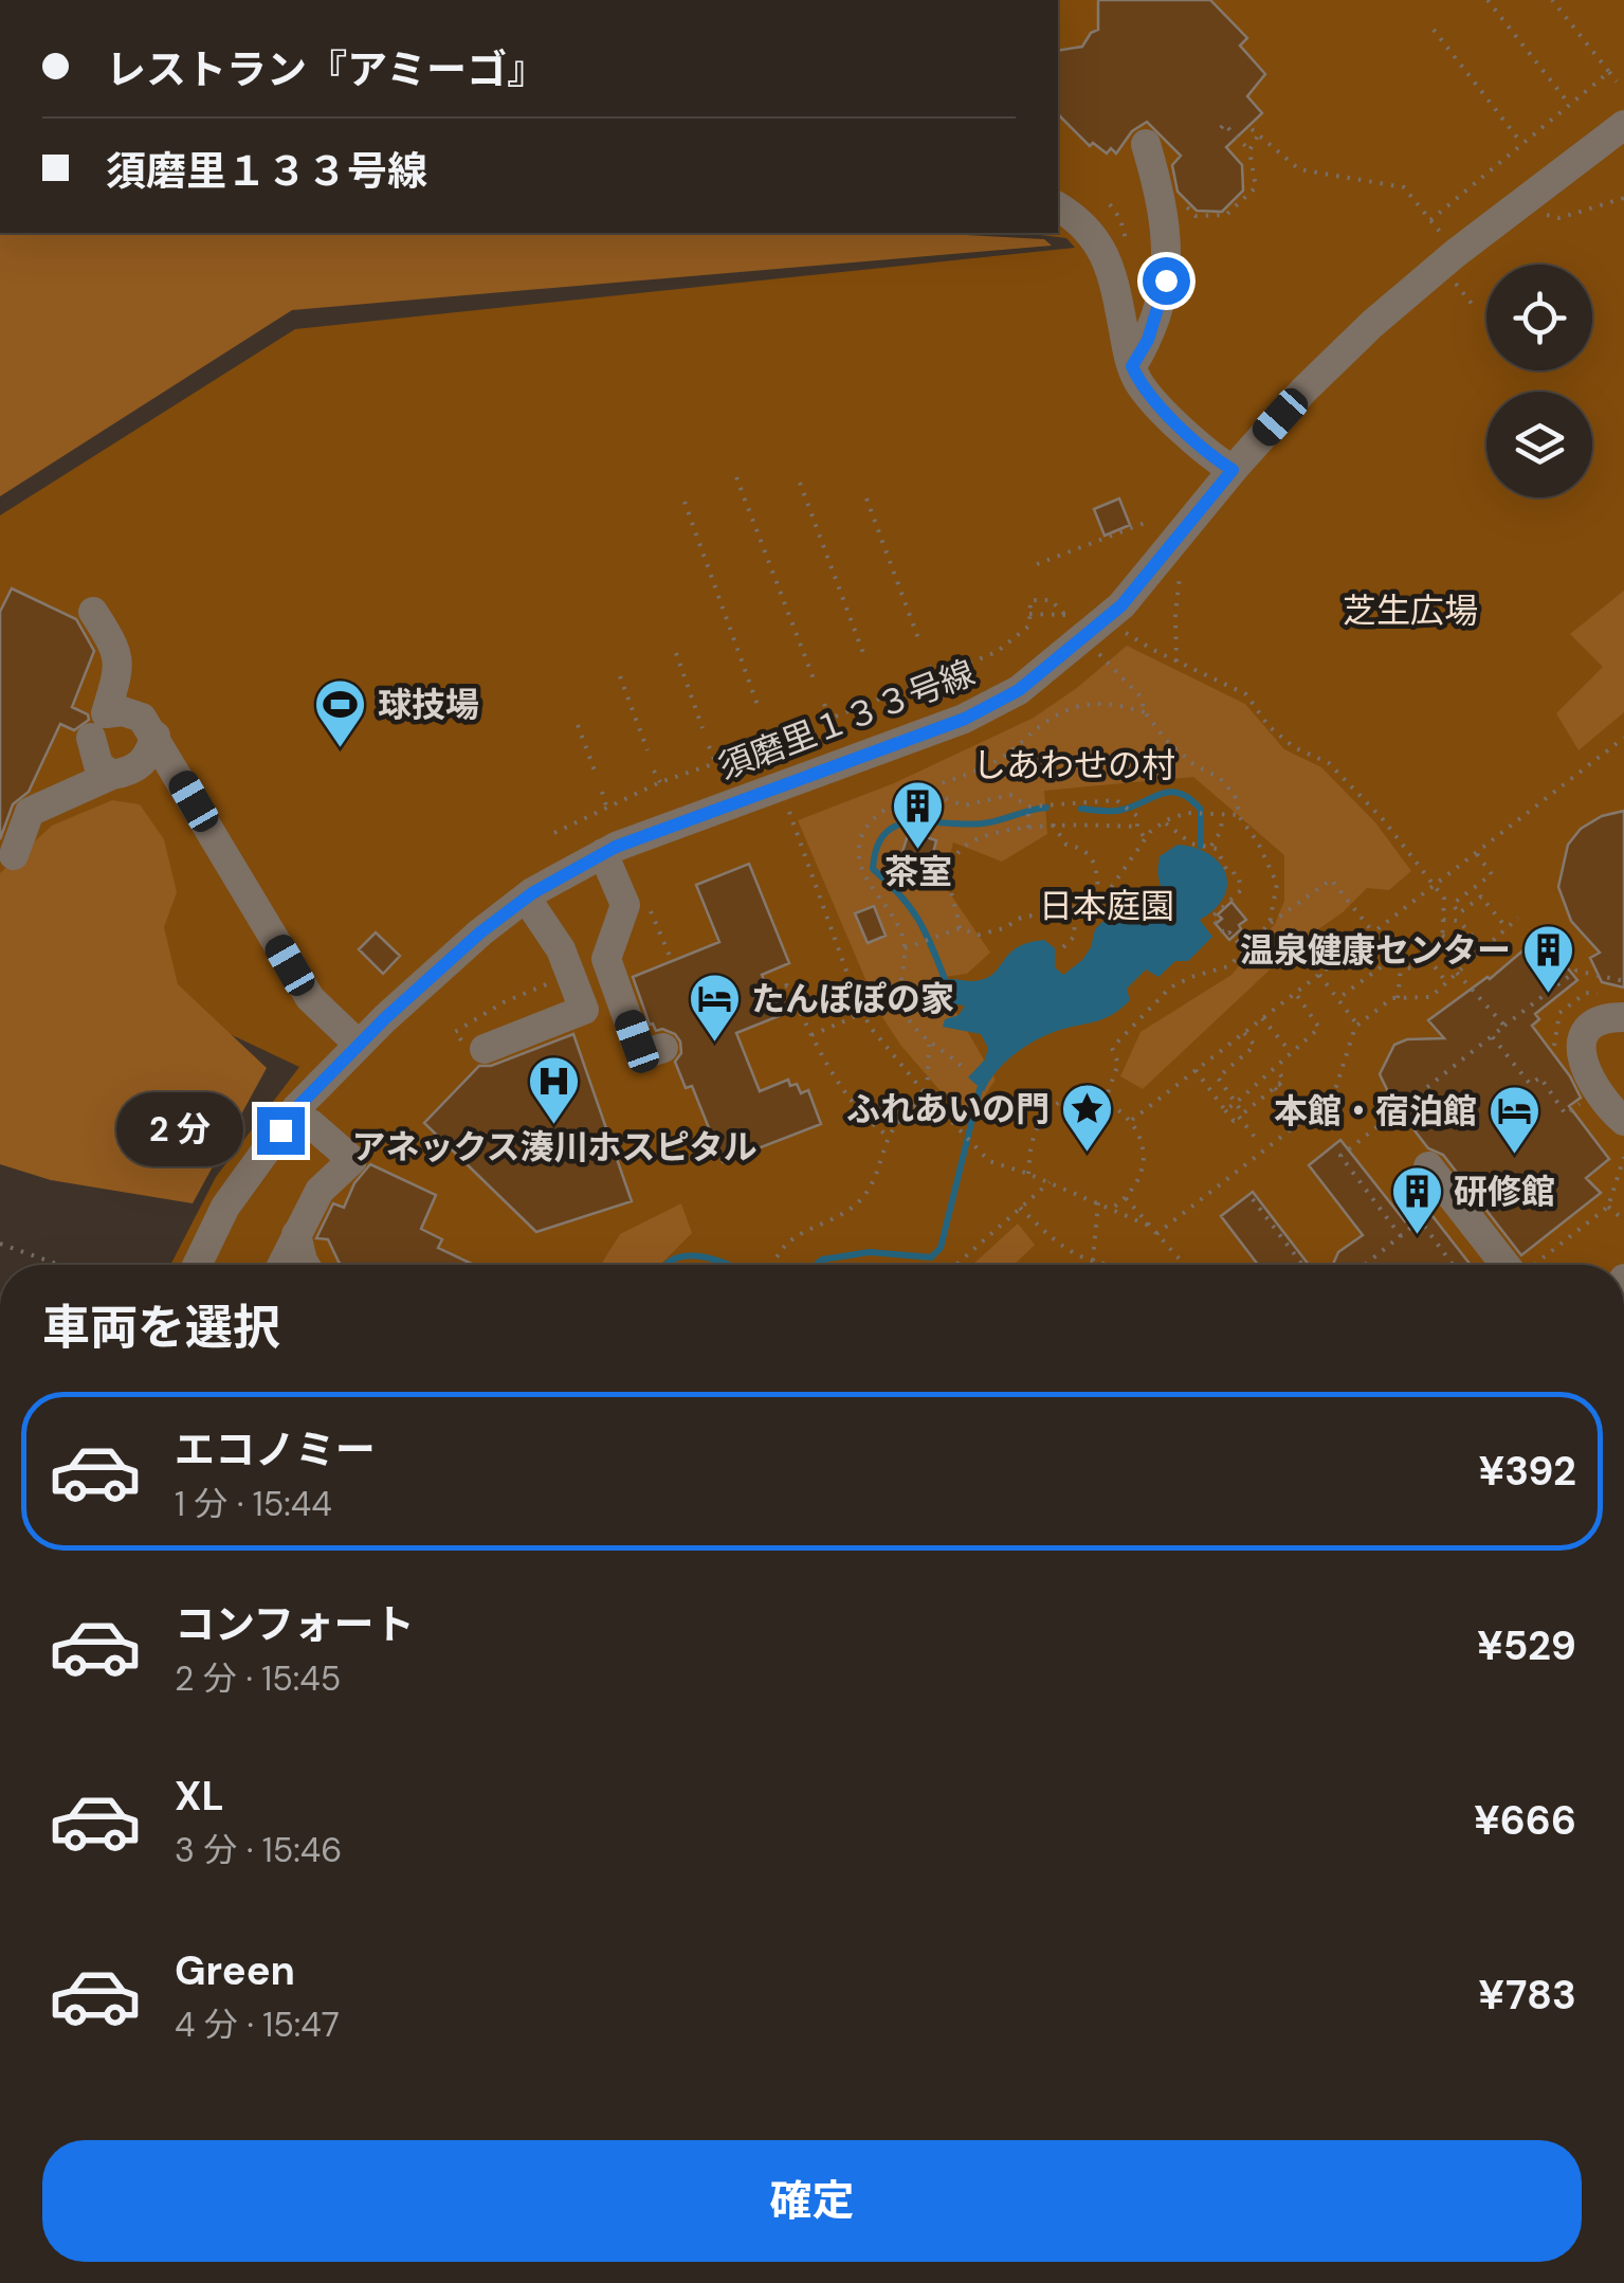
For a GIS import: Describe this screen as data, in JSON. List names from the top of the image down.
{
  "streets": {
    "street": ["須磨里１３３号線"]
  },
  "parks": ["芝生広場", "しあわせの村", "日本庭園"],
  "places": {
    "sports": ["球技場"],
    "building": ["茶室", "温泉健康センター", "研修館"],
    "hotel": ["たんぽぽの家", "本館・宿泊館"],
    "hospital": ["アネックス湊川ホスピタル"],
    "place": ["ふれあいの門"]
  },
  "page": {
    "banner": ["レストラン『アミーゴ』", "須磨里１３３号線"],
    "bubble": "2 分",
    "heading": "車両を選択",
    "list": [
      {
        "name": "エコノミー",
        "note": "1 分 · 15:44",
        "value": "¥392"
      },
      {
        "name": "コンフォート",
        "note": "2 分 · 15:45",
        "value": "¥529"
      },
      {
        "name": "XL",
        "note": "3 分 · 15:46",
        "value": "¥666"
      },
      {
        "name": "Green",
        "note": "4 分 · 15:47",
        "value": "¥783"
      }
    ],
    "buttons": "確定"
  }
}
